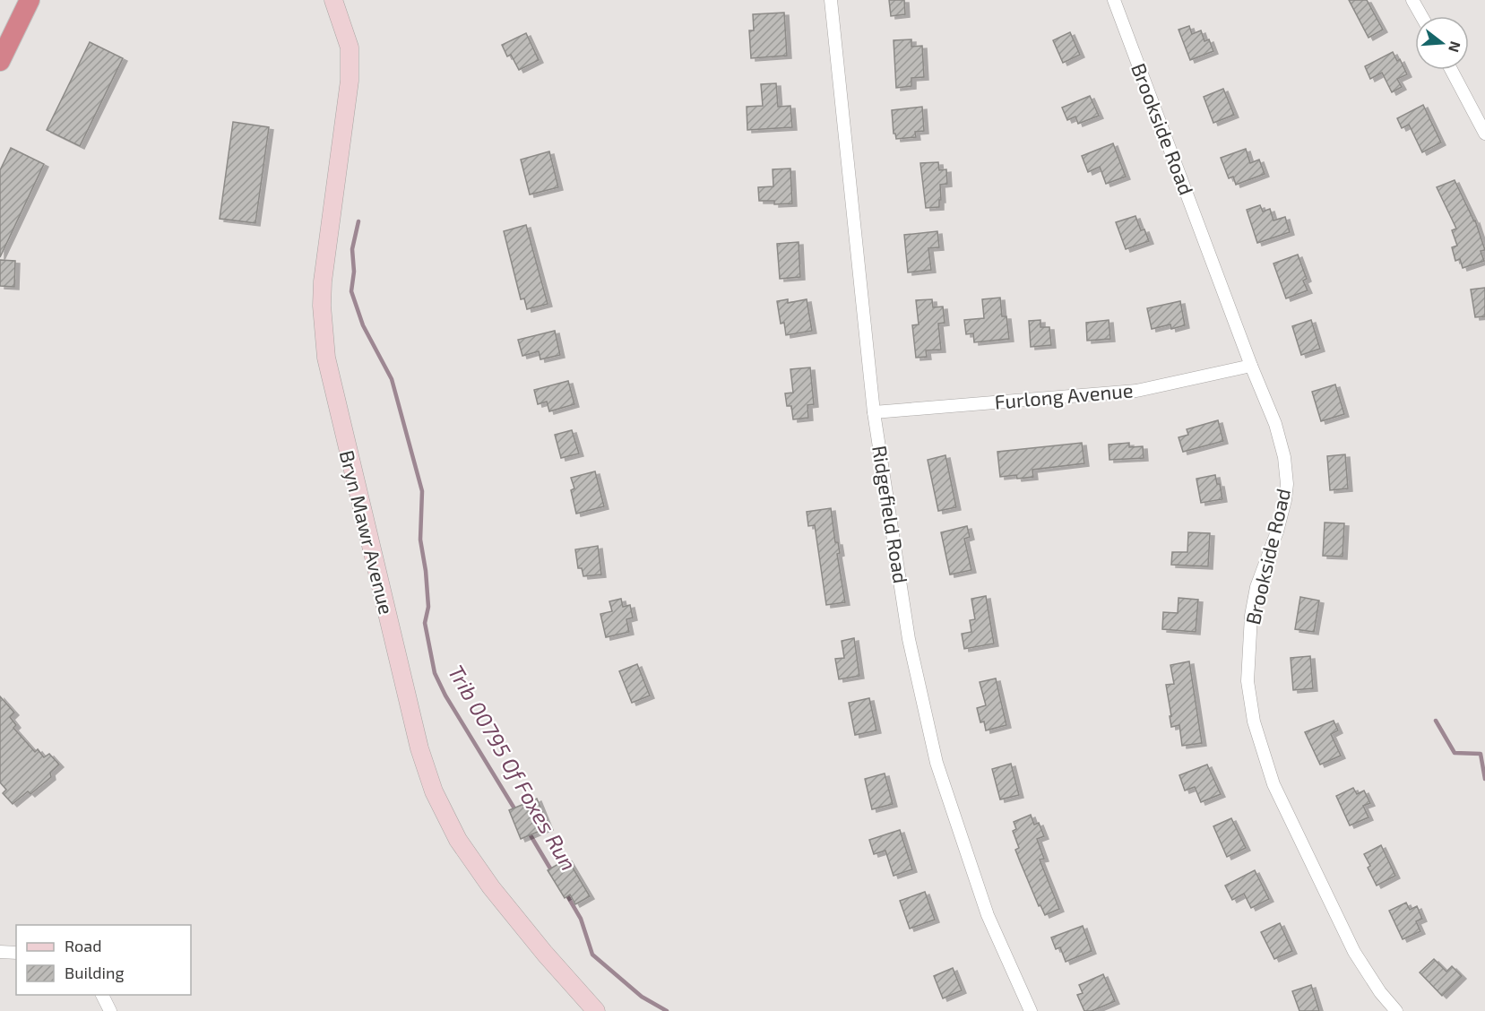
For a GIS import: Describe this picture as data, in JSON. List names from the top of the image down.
{
  "streets": {
    "main road": ["Bryn Mawr Avenue"],
    "street": ["Brookside Road", "Furlong Avenue", "Ridgefield Road"]
  },
  "crossings": [
    ["Brookside Road", "Furlong Avenue"],
    ["Furlong Avenue", "Ridgefield Road"]
  ],
  "water": ["Trib 00795 Of Foxes Run"],
  "legend": ["Road", "Building"],
  "north": "right"
}
